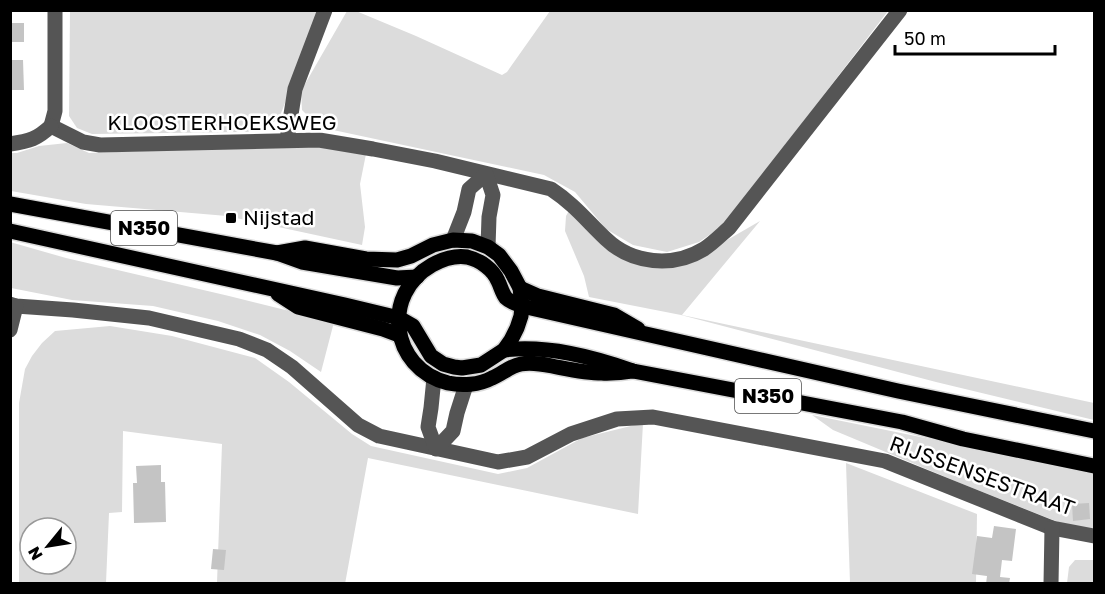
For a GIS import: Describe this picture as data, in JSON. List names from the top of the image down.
{
  "streets": {
    "main road": ["N350", "RIJSSENSESTRAAT"],
    "street": ["KLOOSTERHOEKSWEG"]
  },
  "crossings": [
    ["N350", "RIJSSENSESTRAAT"]
  ],
  "places": {
    "transit": ["Nijstad"]
  },
  "scale_bar": "50 m",
  "north": "bottom left"
}
